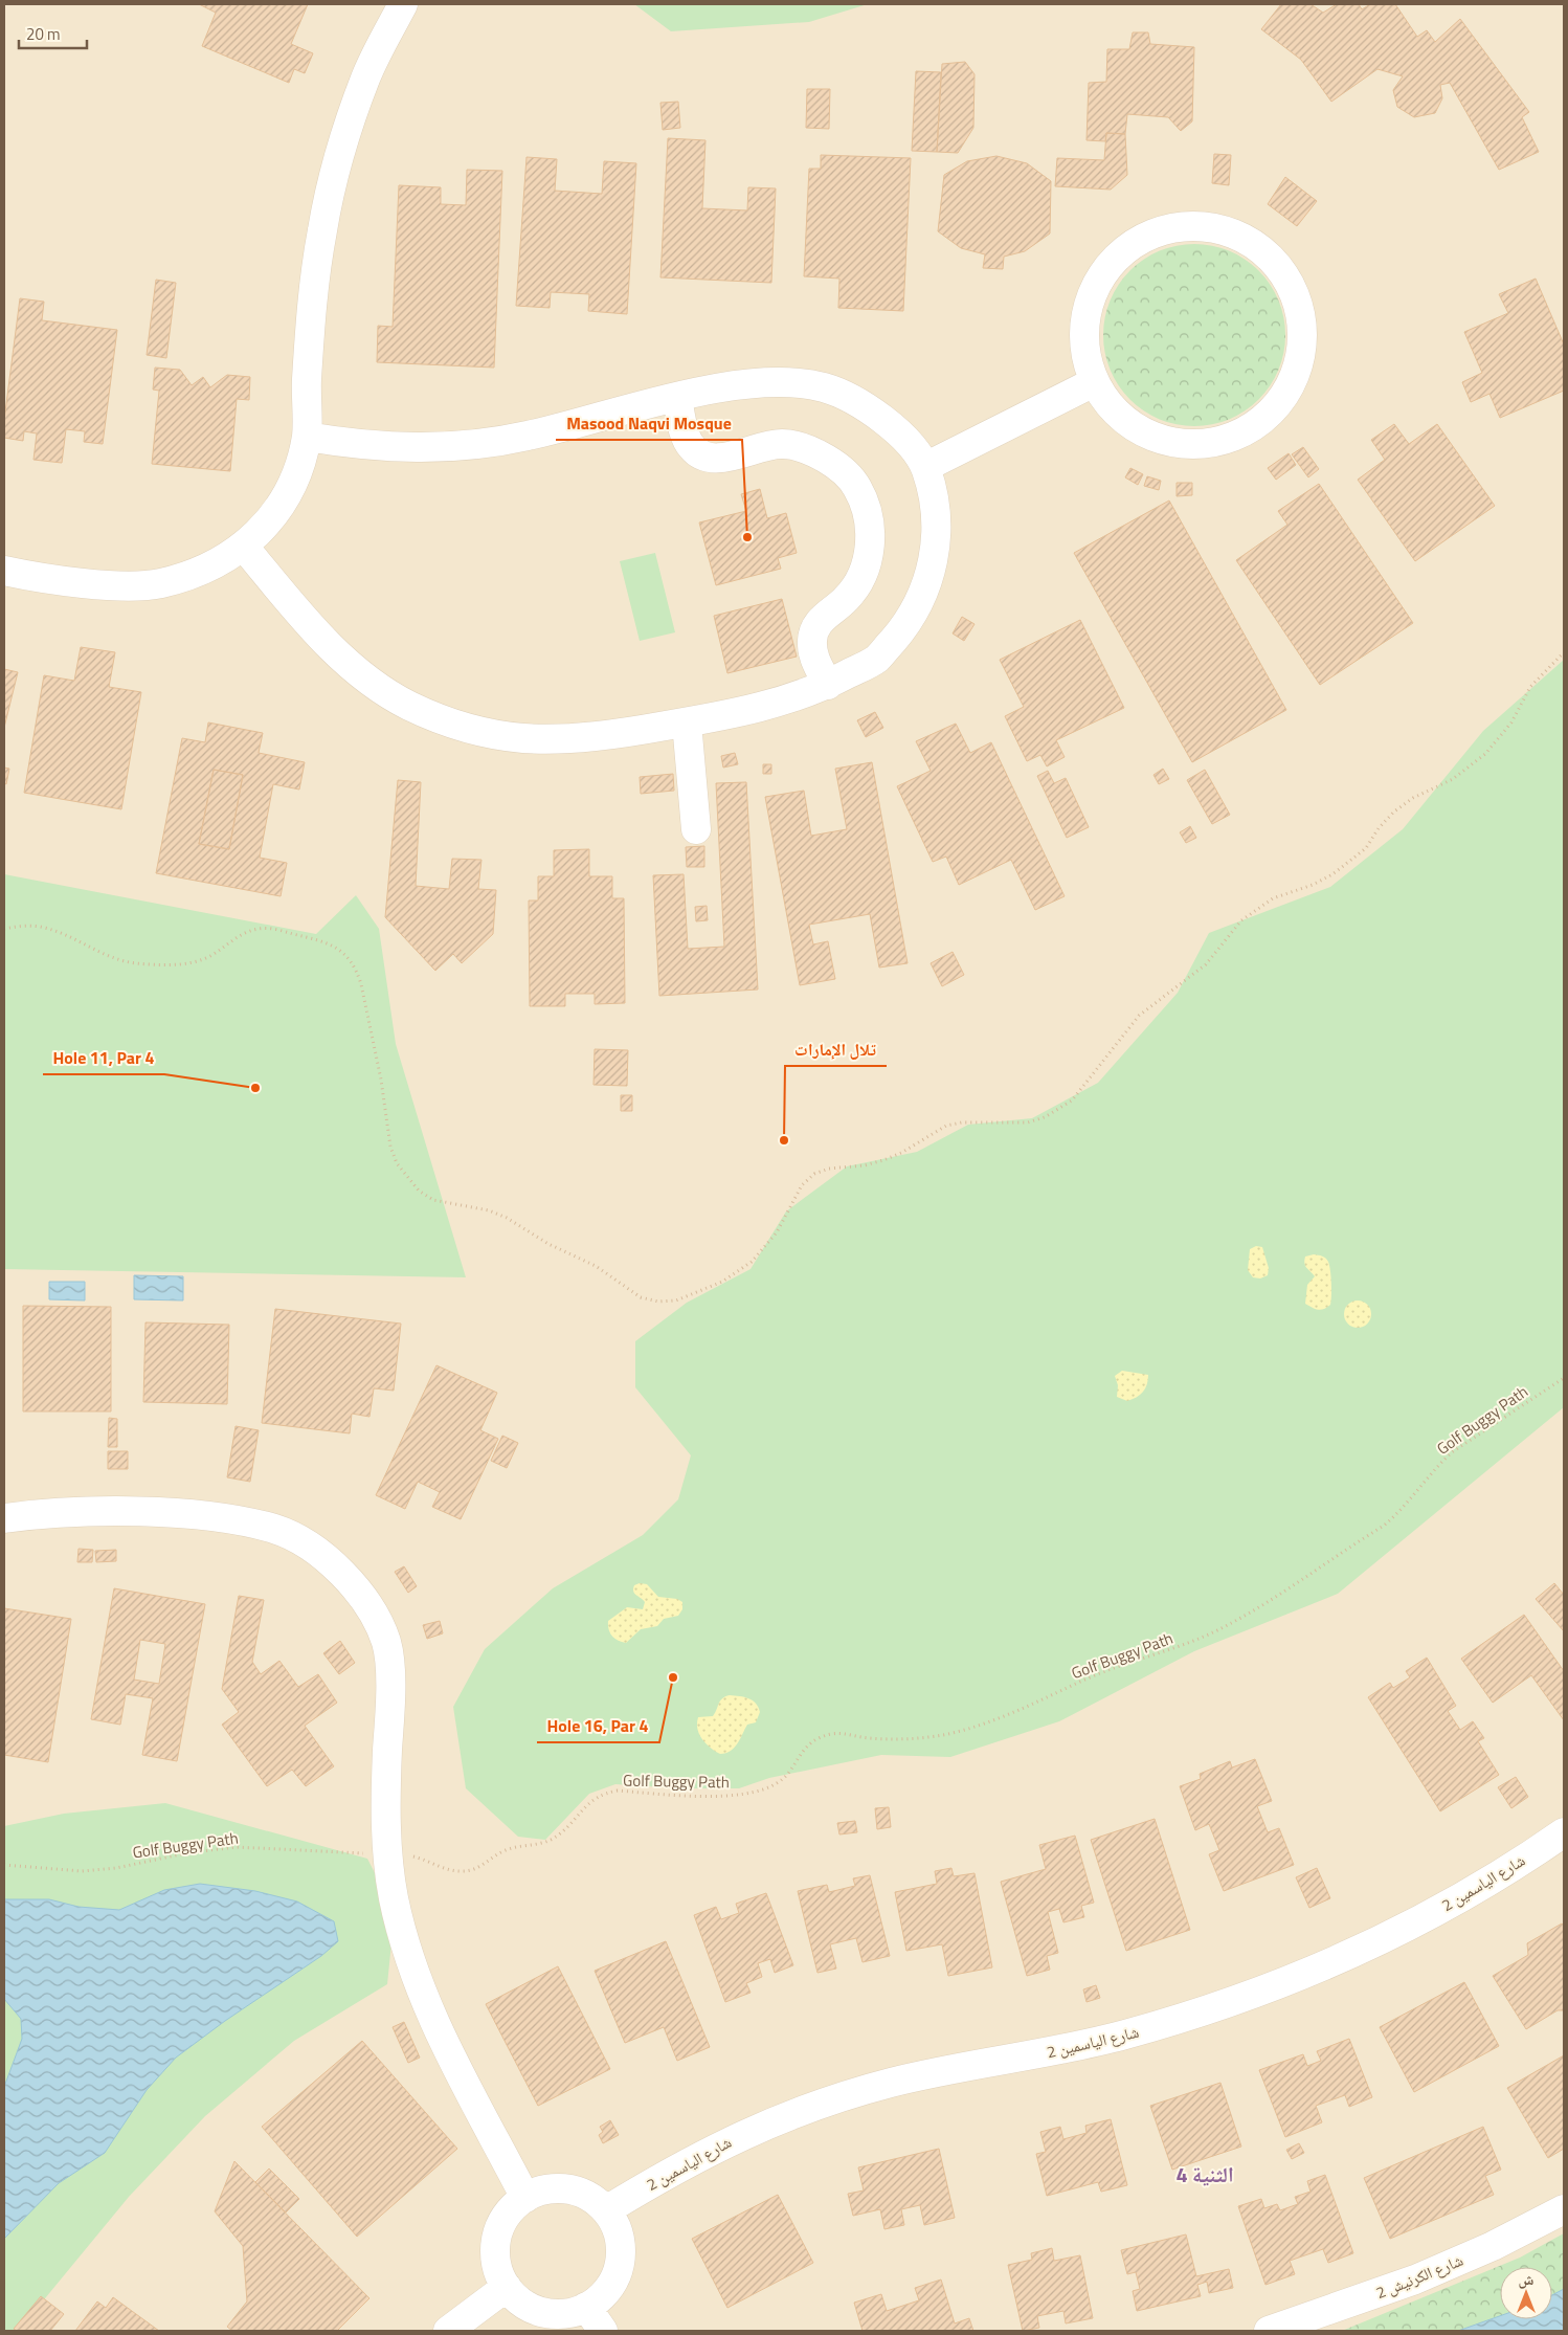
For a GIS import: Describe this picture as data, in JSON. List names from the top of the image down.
{
  "streets": {
    "street": ["شارع الياسمين 2", "شارع الكرنيش 2"],
    "path": ["Golf Buggy Path"]
  },
  "districts": ["الثنية 4"],
  "places": [
    "Masood Naqvi Mosque",
    "Hole 11, Par 4",
    "تلال الإمارات",
    "Hole 16, Par 4"
  ],
  "scale_bar": "20 m",
  "north": "top"
}
